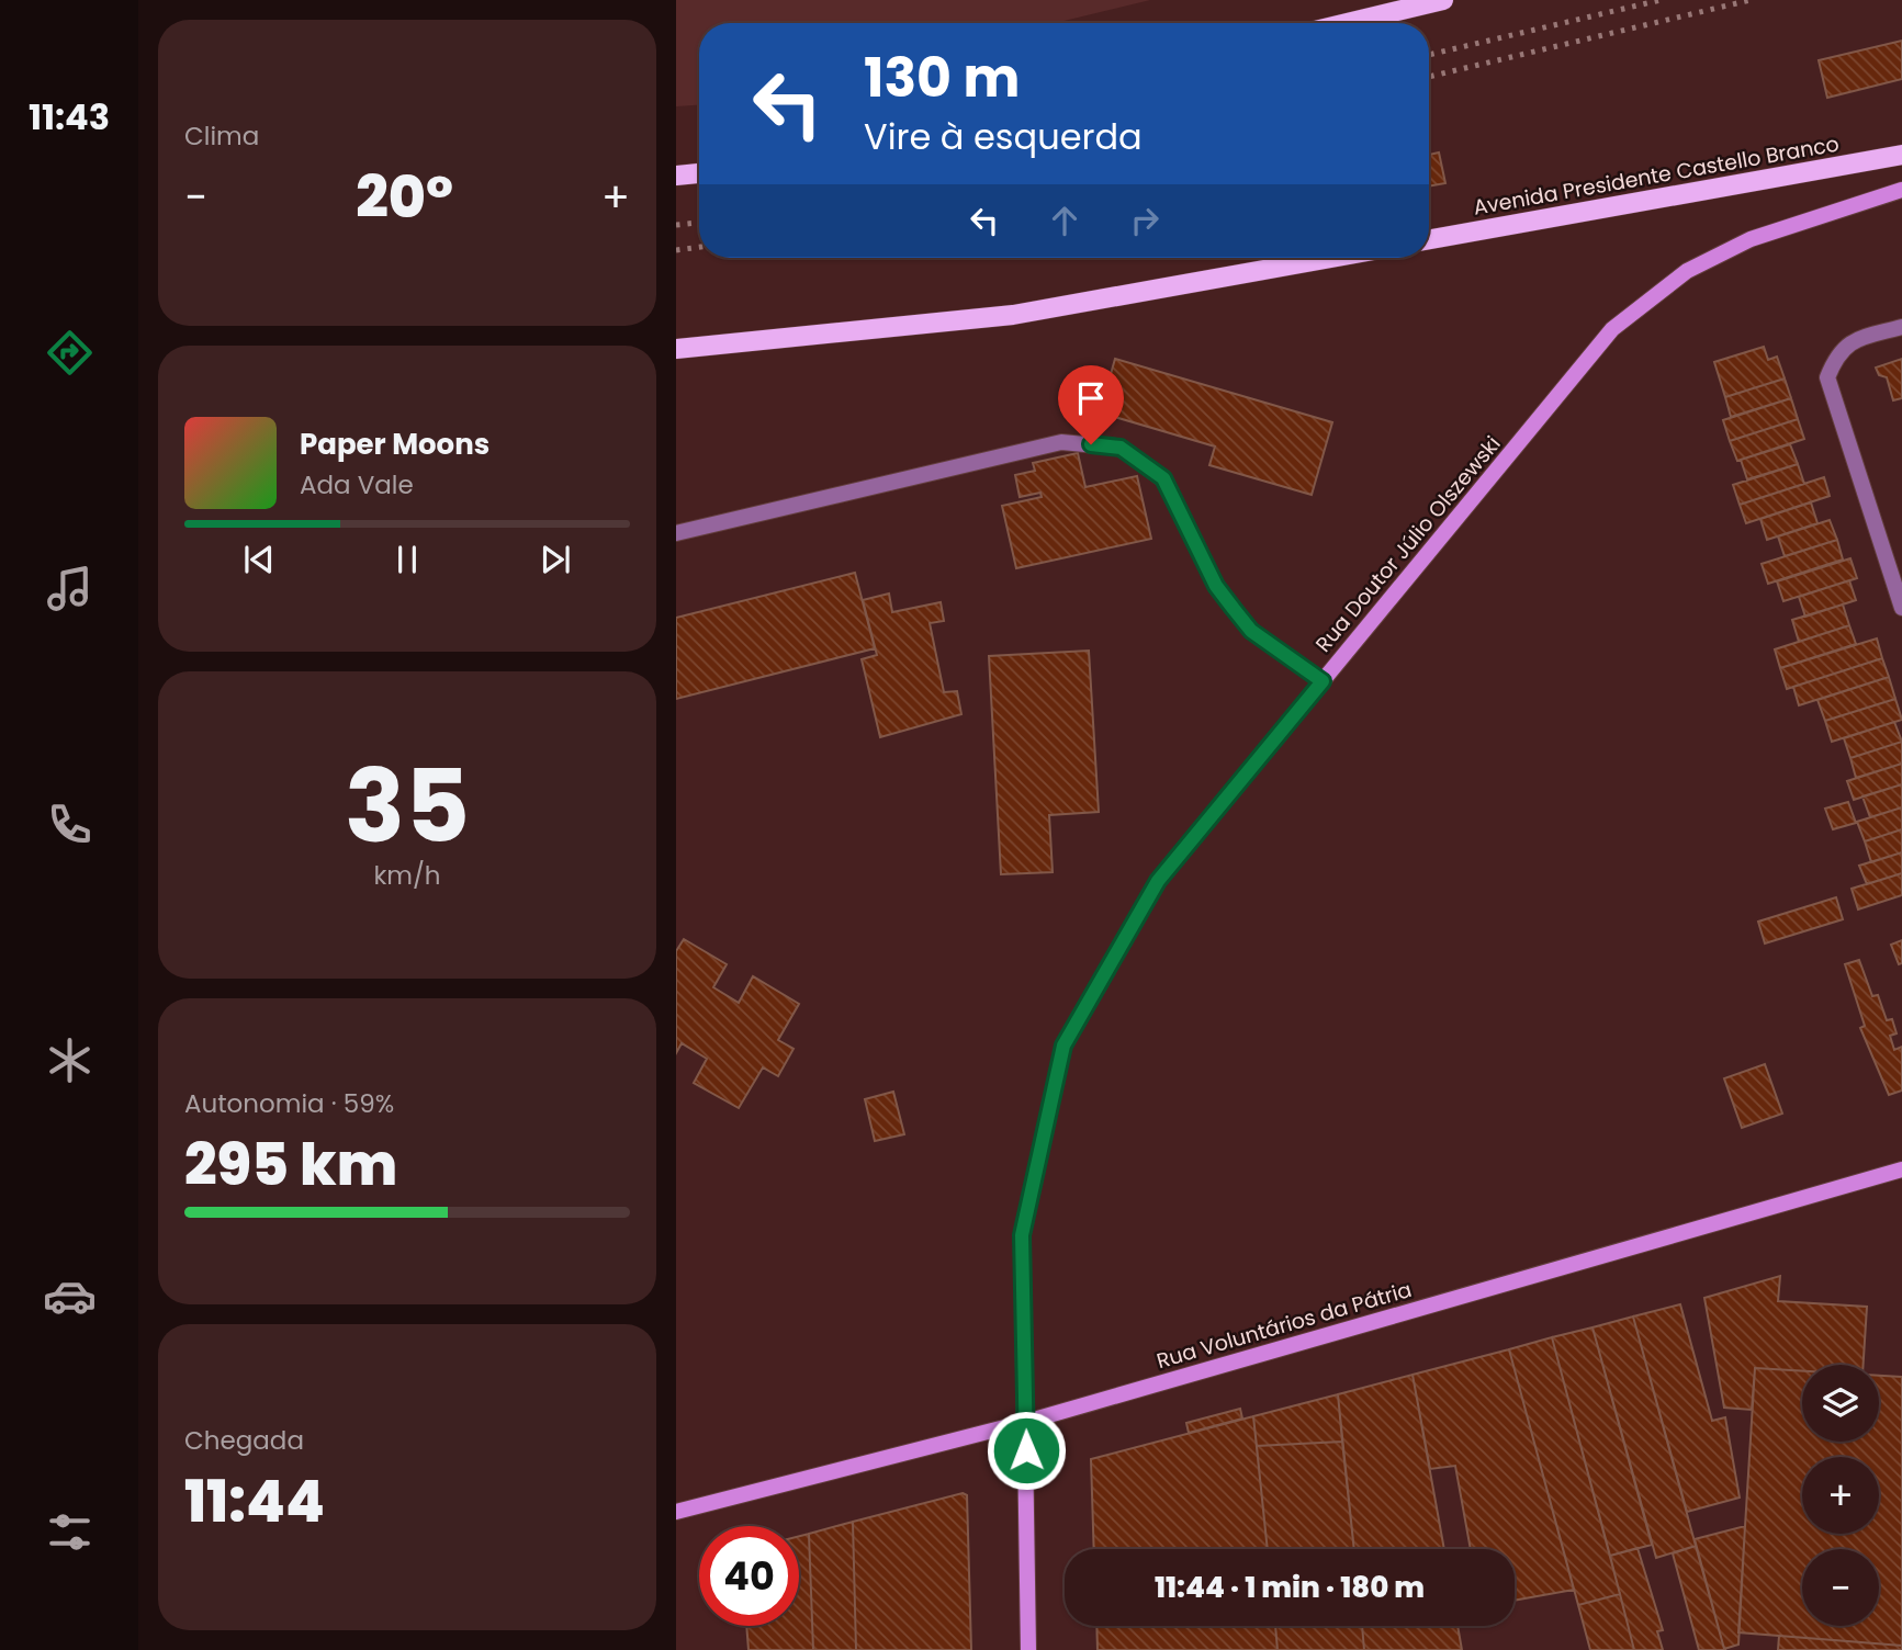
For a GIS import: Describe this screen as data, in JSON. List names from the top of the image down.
{
  "streets": {
    "main road": ["Avenida Presidente Castello Branco"],
    "street": ["Rua Doutor Júlio Olszewski", "Rua Voluntários da Pátria"]
  },
  "crossings": [
    ["Rua Doutor Júlio Olszewski", "Rua Voluntários da Pátria"]
  ],
  "page": {
    "tabs": "11:43",
    "tile": [
      "Clima",
      ["35", "km/h"],
      ["Autonomia · 59%", "295 km"],
      ["Chegada", "11:44"]
    ],
    "turn": ["130 m", "Vire à esquerda"],
    "heat": ["−", "20°", "+"],
    "song": ["Paper Moons", "Ada Vale"],
    "map_buttons": ["+", "−"],
    "limit": "40",
    "trip": "11:44 · 1 min · 180 m"
  }
}
